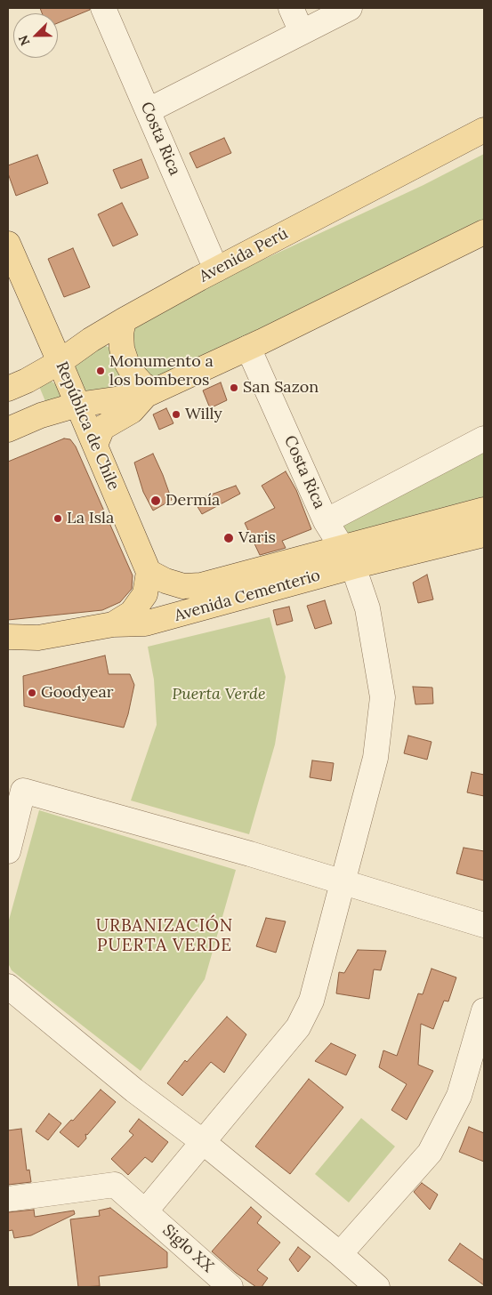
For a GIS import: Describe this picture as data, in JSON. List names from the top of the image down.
{
  "streets": {
    "main road": ["Avenida Perú", "República de Chile", "Avenida Cementerio"],
    "street": ["Costa Rica", "Siglo XX"]
  },
  "crossings": [
    ["Costa Rica", "Avenida Perú"],
    ["Costa Rica", "Avenida Cementerio"],
    ["Costa Rica", "Siglo XX"],
    ["Avenida Perú", "República de Chile"],
    ["República de Chile", "Avenida Cementerio"]
  ],
  "districts": ["URBANIZACIÓN PUERTA VERDE"],
  "parks": ["Puerta Verde"],
  "places": [
    "Monumento a los bomberos",
    "San Sazon",
    "Willy",
    "Dermía",
    "La Isla",
    "Varis",
    "Goodyear"
  ],
  "north": "bottom left"
}
